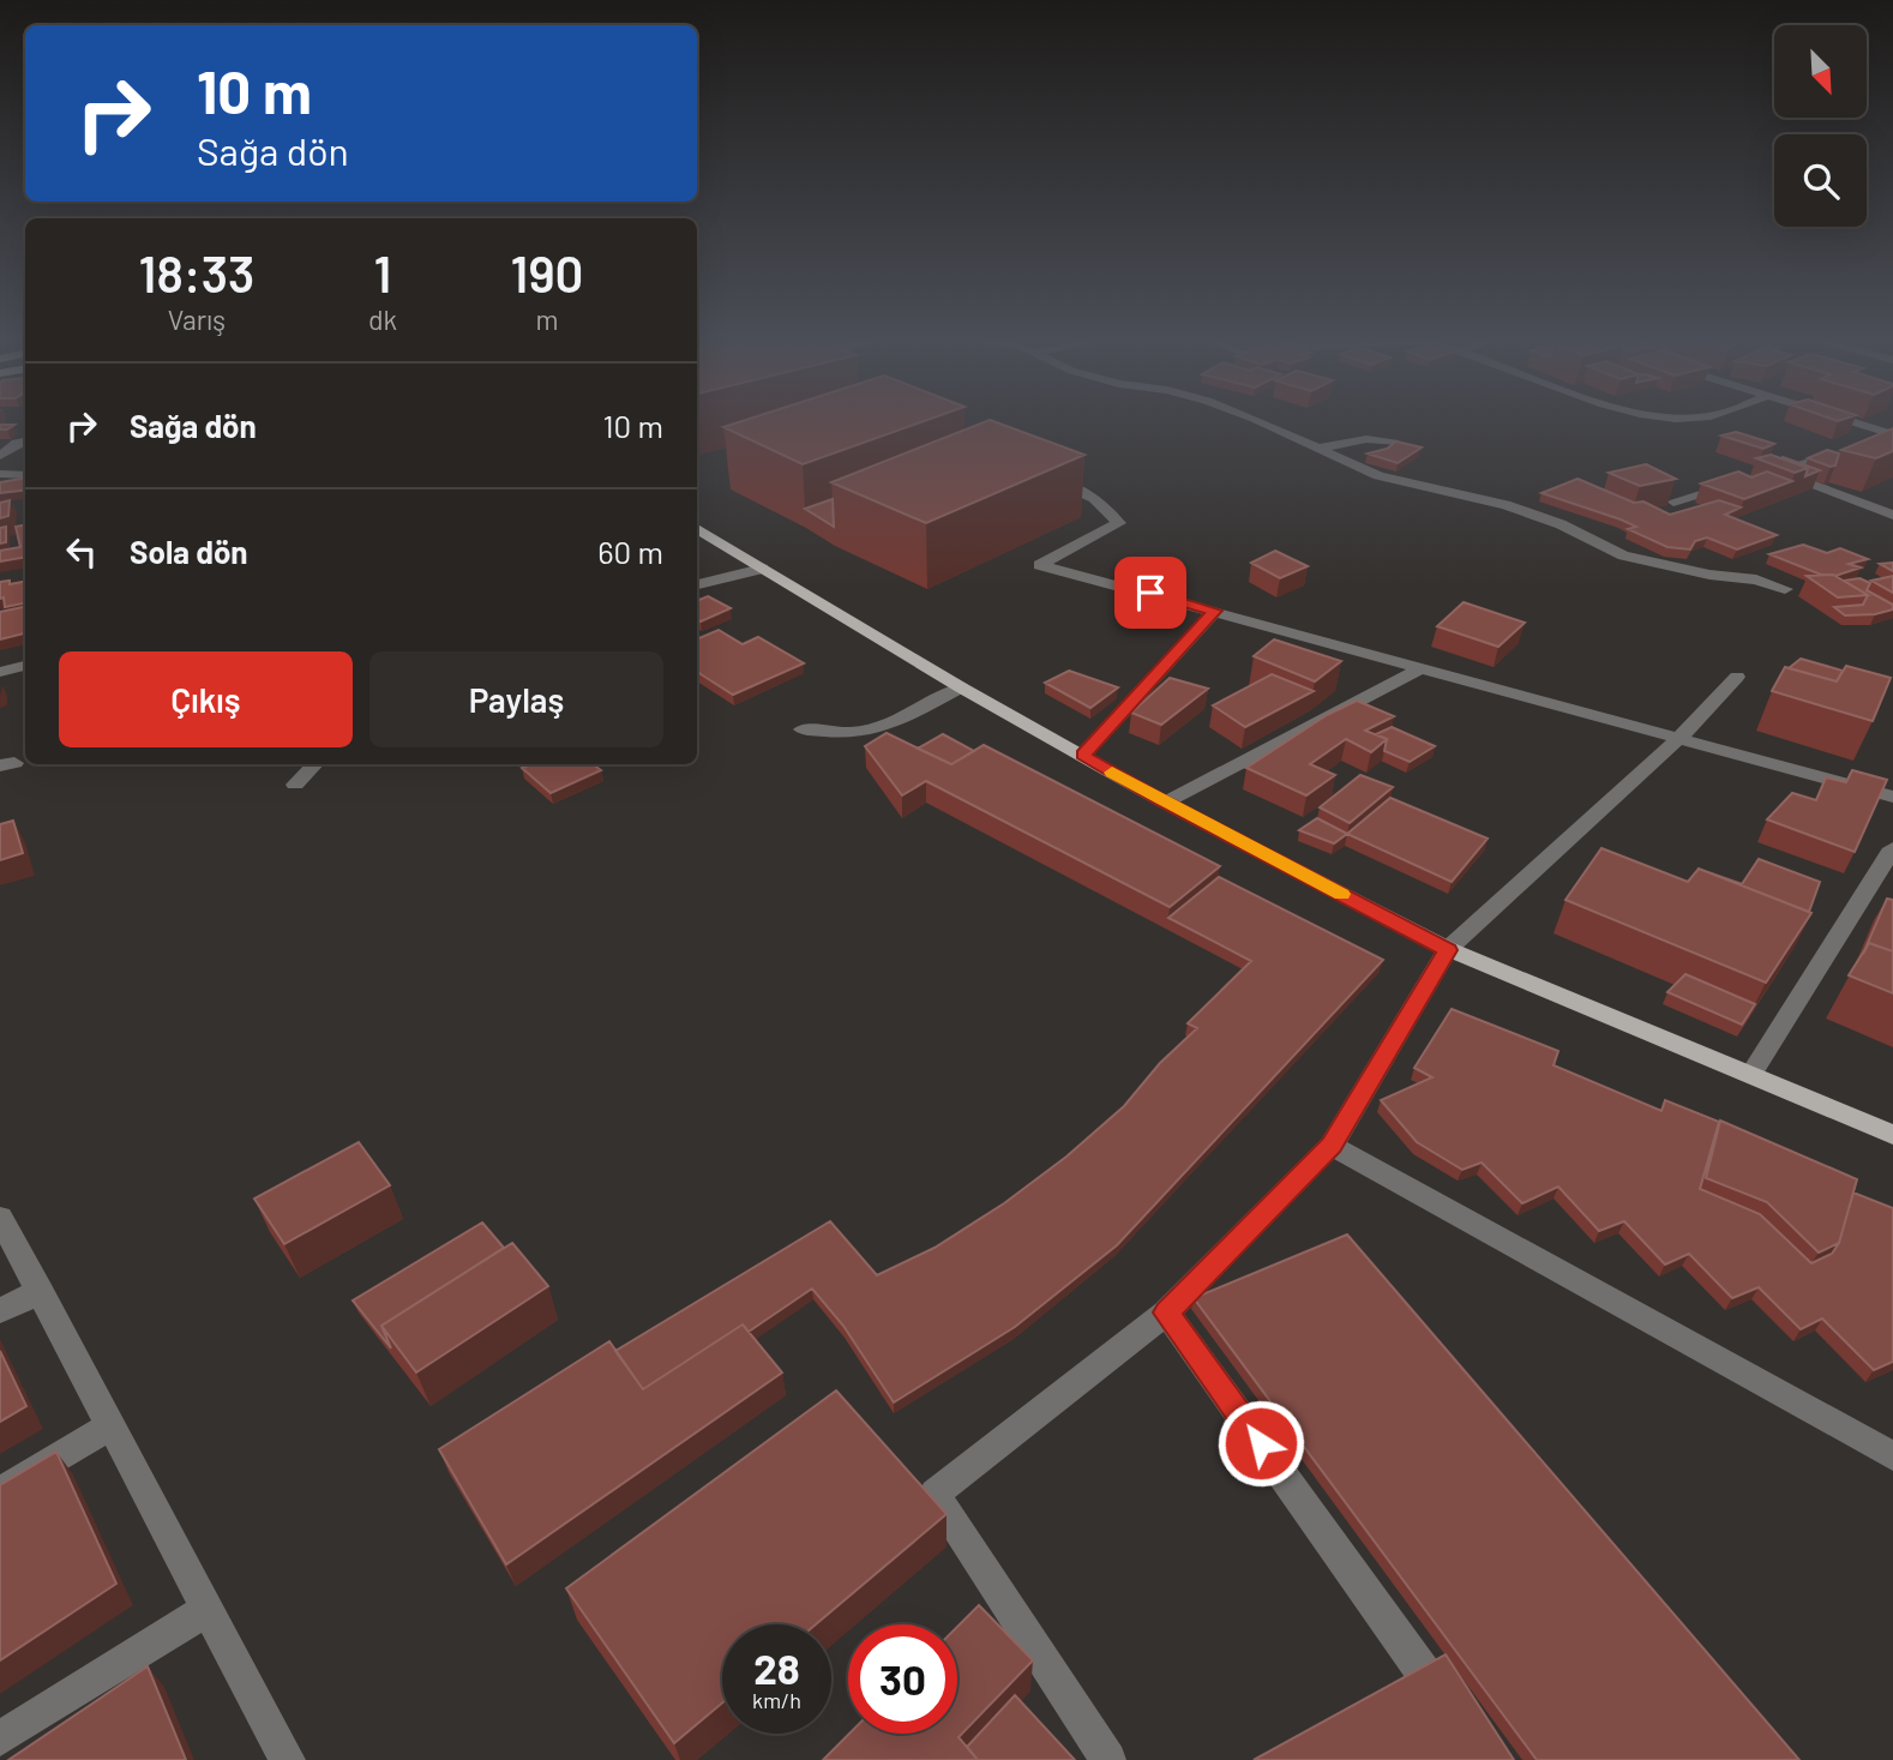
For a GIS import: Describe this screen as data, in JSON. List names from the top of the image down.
{
  "north": "bottom right",
  "page": {
    "turn": ["10 m", "Sağa dön"],
    "eta": [
      "18:33",
      "Varış",
      "1",
      "dk",
      "190",
      "m"
    ],
    "list": [
      {
        "name": "Sağa dön",
        "value": "10 m"
      },
      {
        "name": "Sola dön",
        "value": "60 m"
      }
    ],
    "buttons": ["Çıkış", "Paylaş"],
    "speed": "28 km/h",
    "limit": "30"
  }
}
